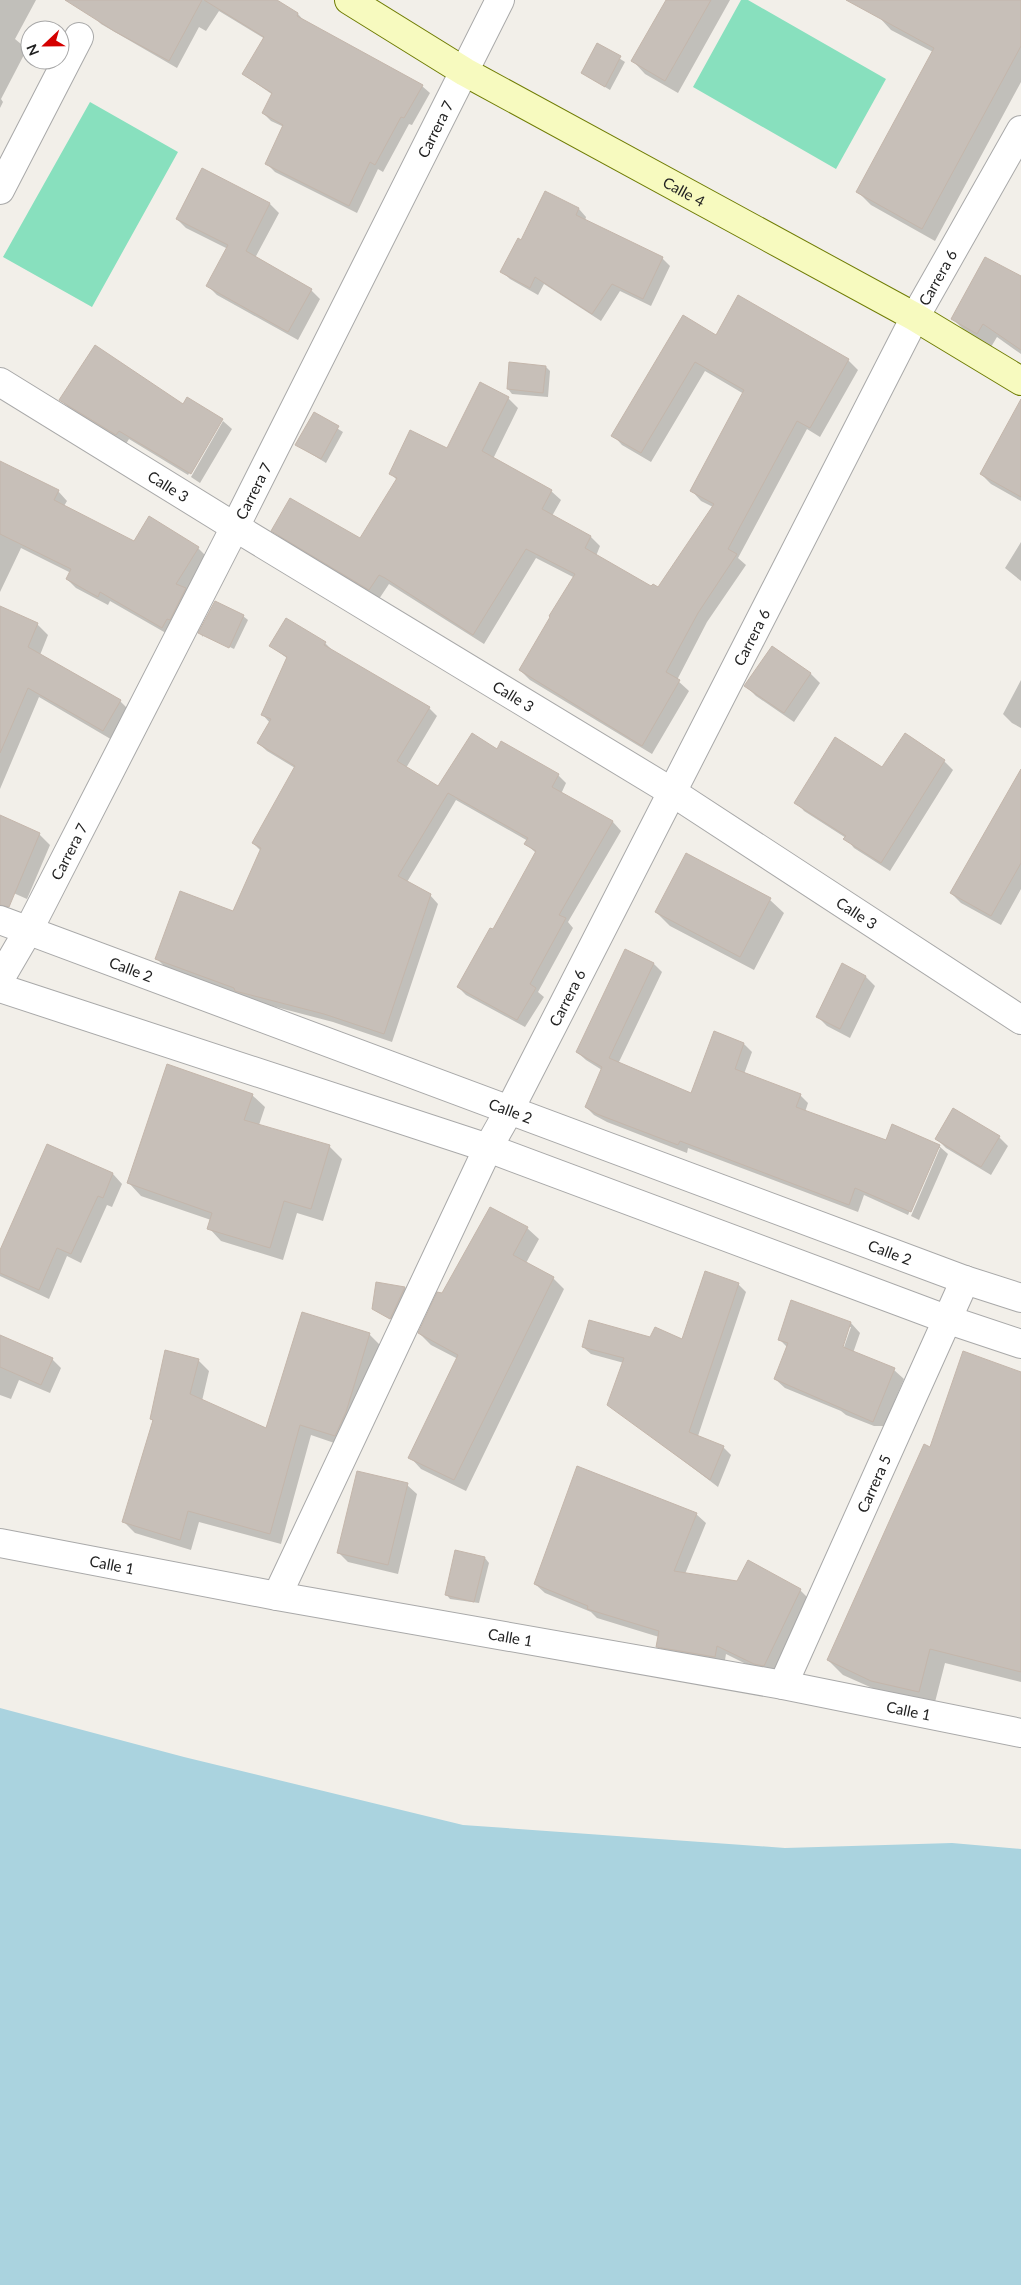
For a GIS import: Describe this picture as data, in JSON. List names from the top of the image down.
{
  "streets": {
    "street": [
      "Carrera 7",
      "Calle 4",
      "Carrera 6",
      "Calle 3",
      "Calle 2",
      "Carrera 5",
      "Calle 1"
    ]
  },
  "crossings": [
    ["Carrera 7", "Calle 4"],
    ["Carrera 7", "Calle 3"],
    ["Carrera 7", "Calle 2"],
    ["Calle 4", "Carrera 6"],
    ["Carrera 6", "Calle 3"],
    ["Carrera 6", "Calle 2"],
    ["Carrera 6", "Calle 1"],
    ["Calle 2", "Carrera 5"],
    ["Carrera 5", "Calle 1"]
  ],
  "north": "left"
}
